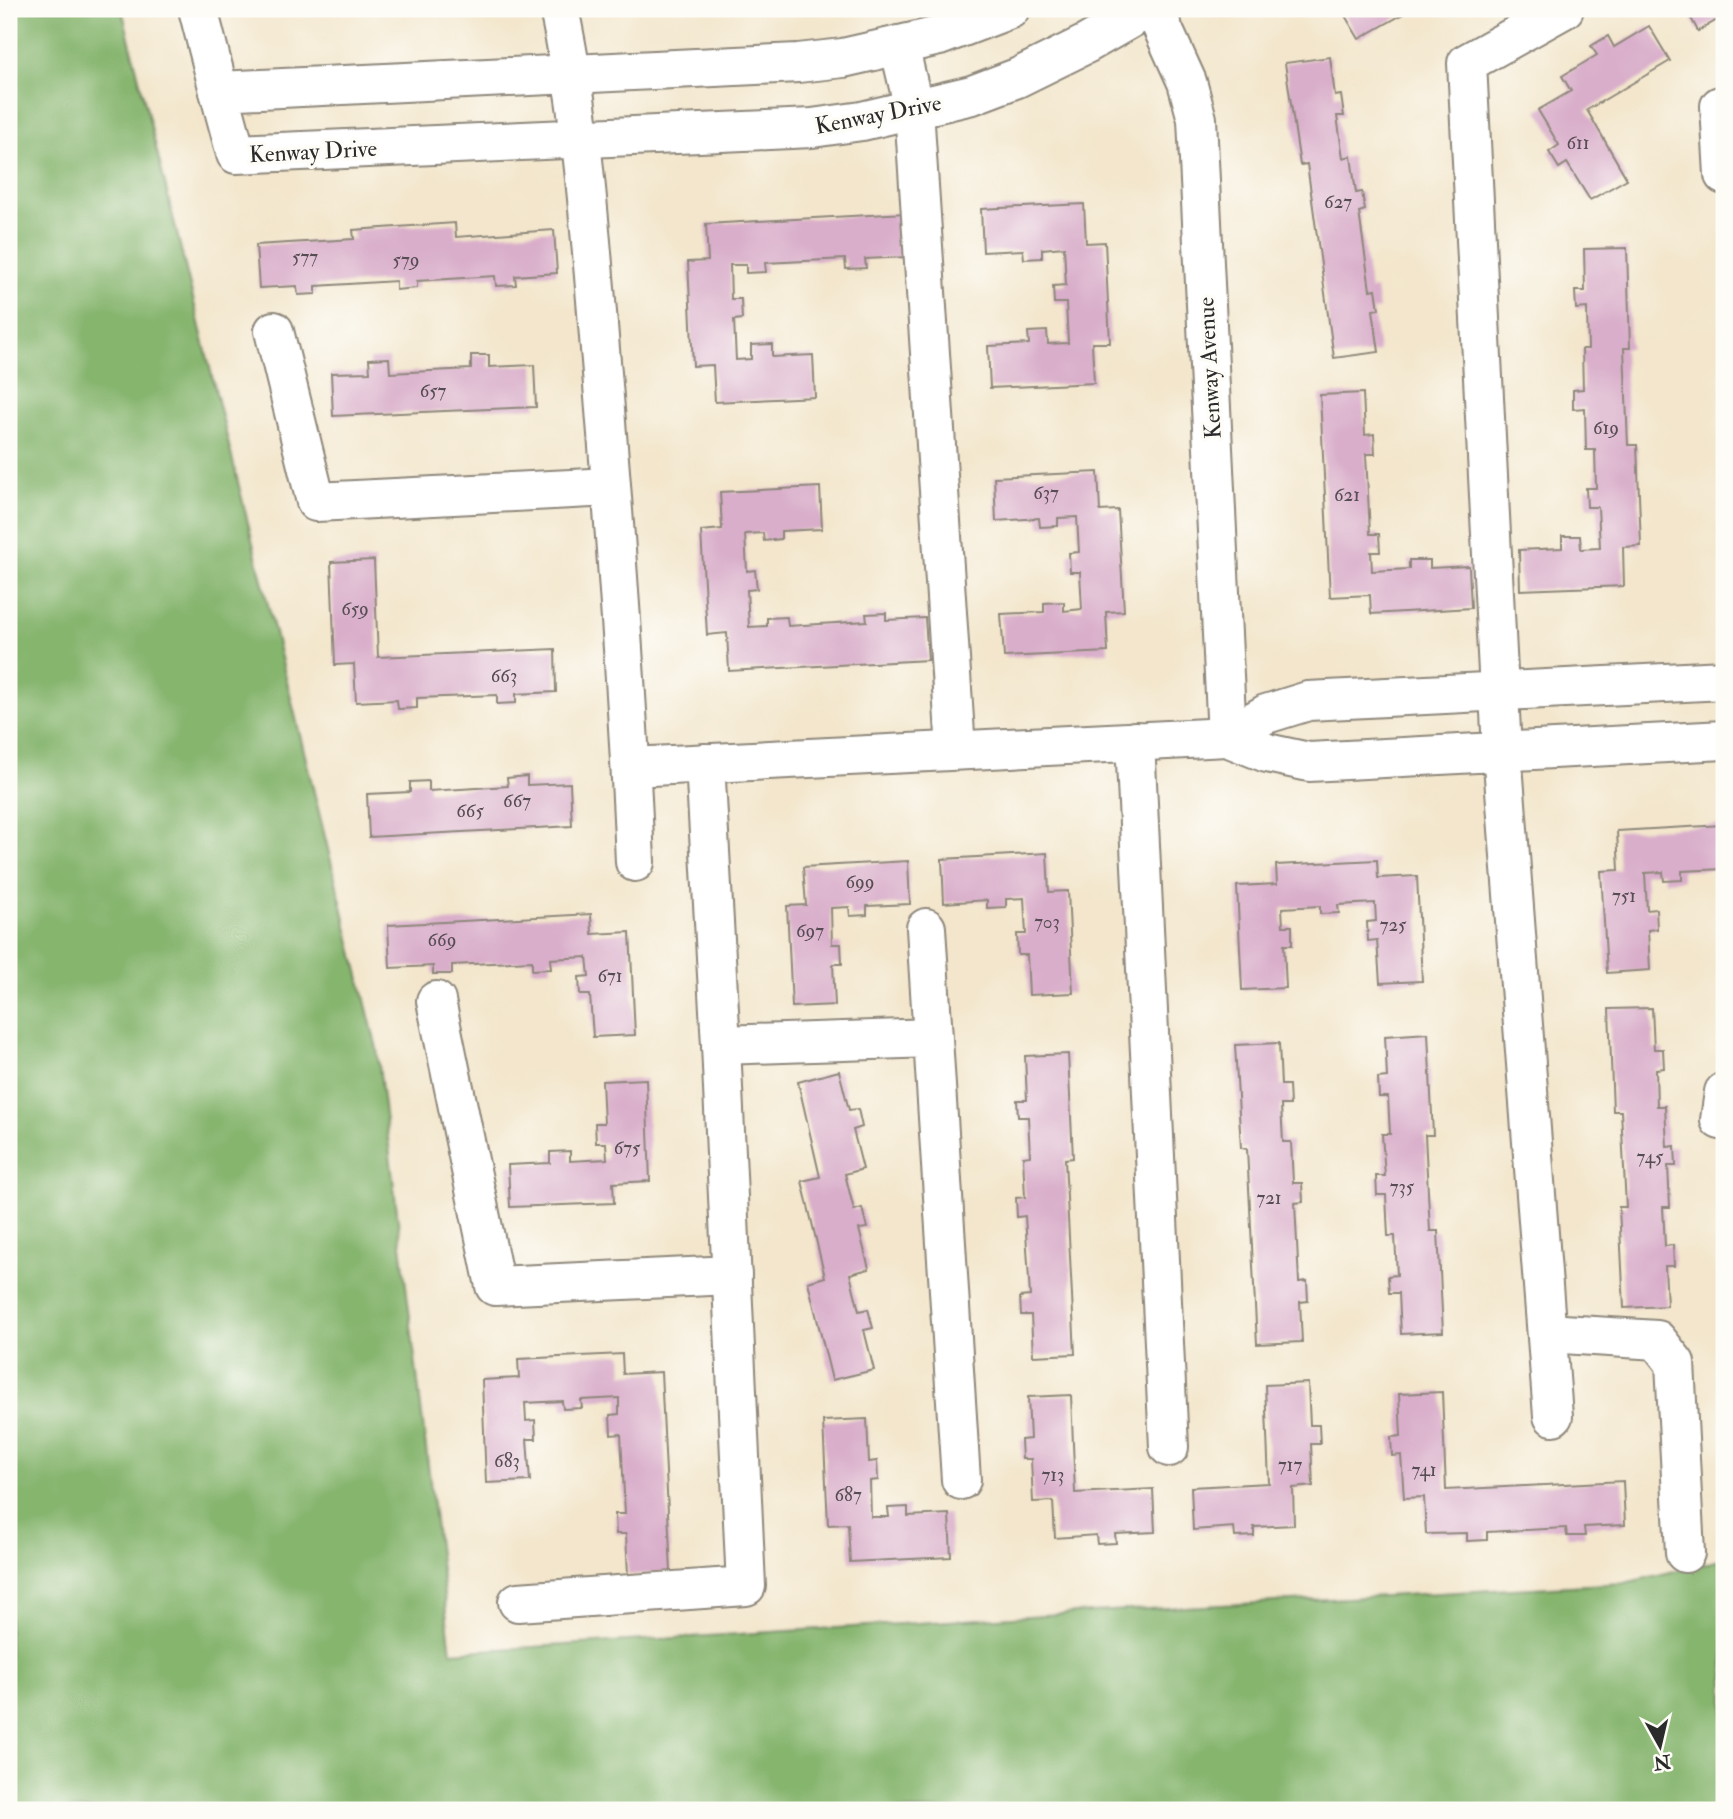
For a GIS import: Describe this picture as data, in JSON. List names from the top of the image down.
{
  "streets": {
    "street": ["Kenway Drive", "Kenway Avenue"]
  },
  "house_numbers": [
    "611",
    "627",
    "577",
    "579",
    "657",
    "619",
    "637",
    "621",
    "659",
    "663",
    "667",
    "665",
    "699",
    "751",
    "703",
    "725",
    "697",
    "669",
    "671",
    "675",
    "745",
    "735",
    "721",
    "683",
    "717",
    "741",
    "713",
    "687"
  ],
  "north": "bottom"
}
